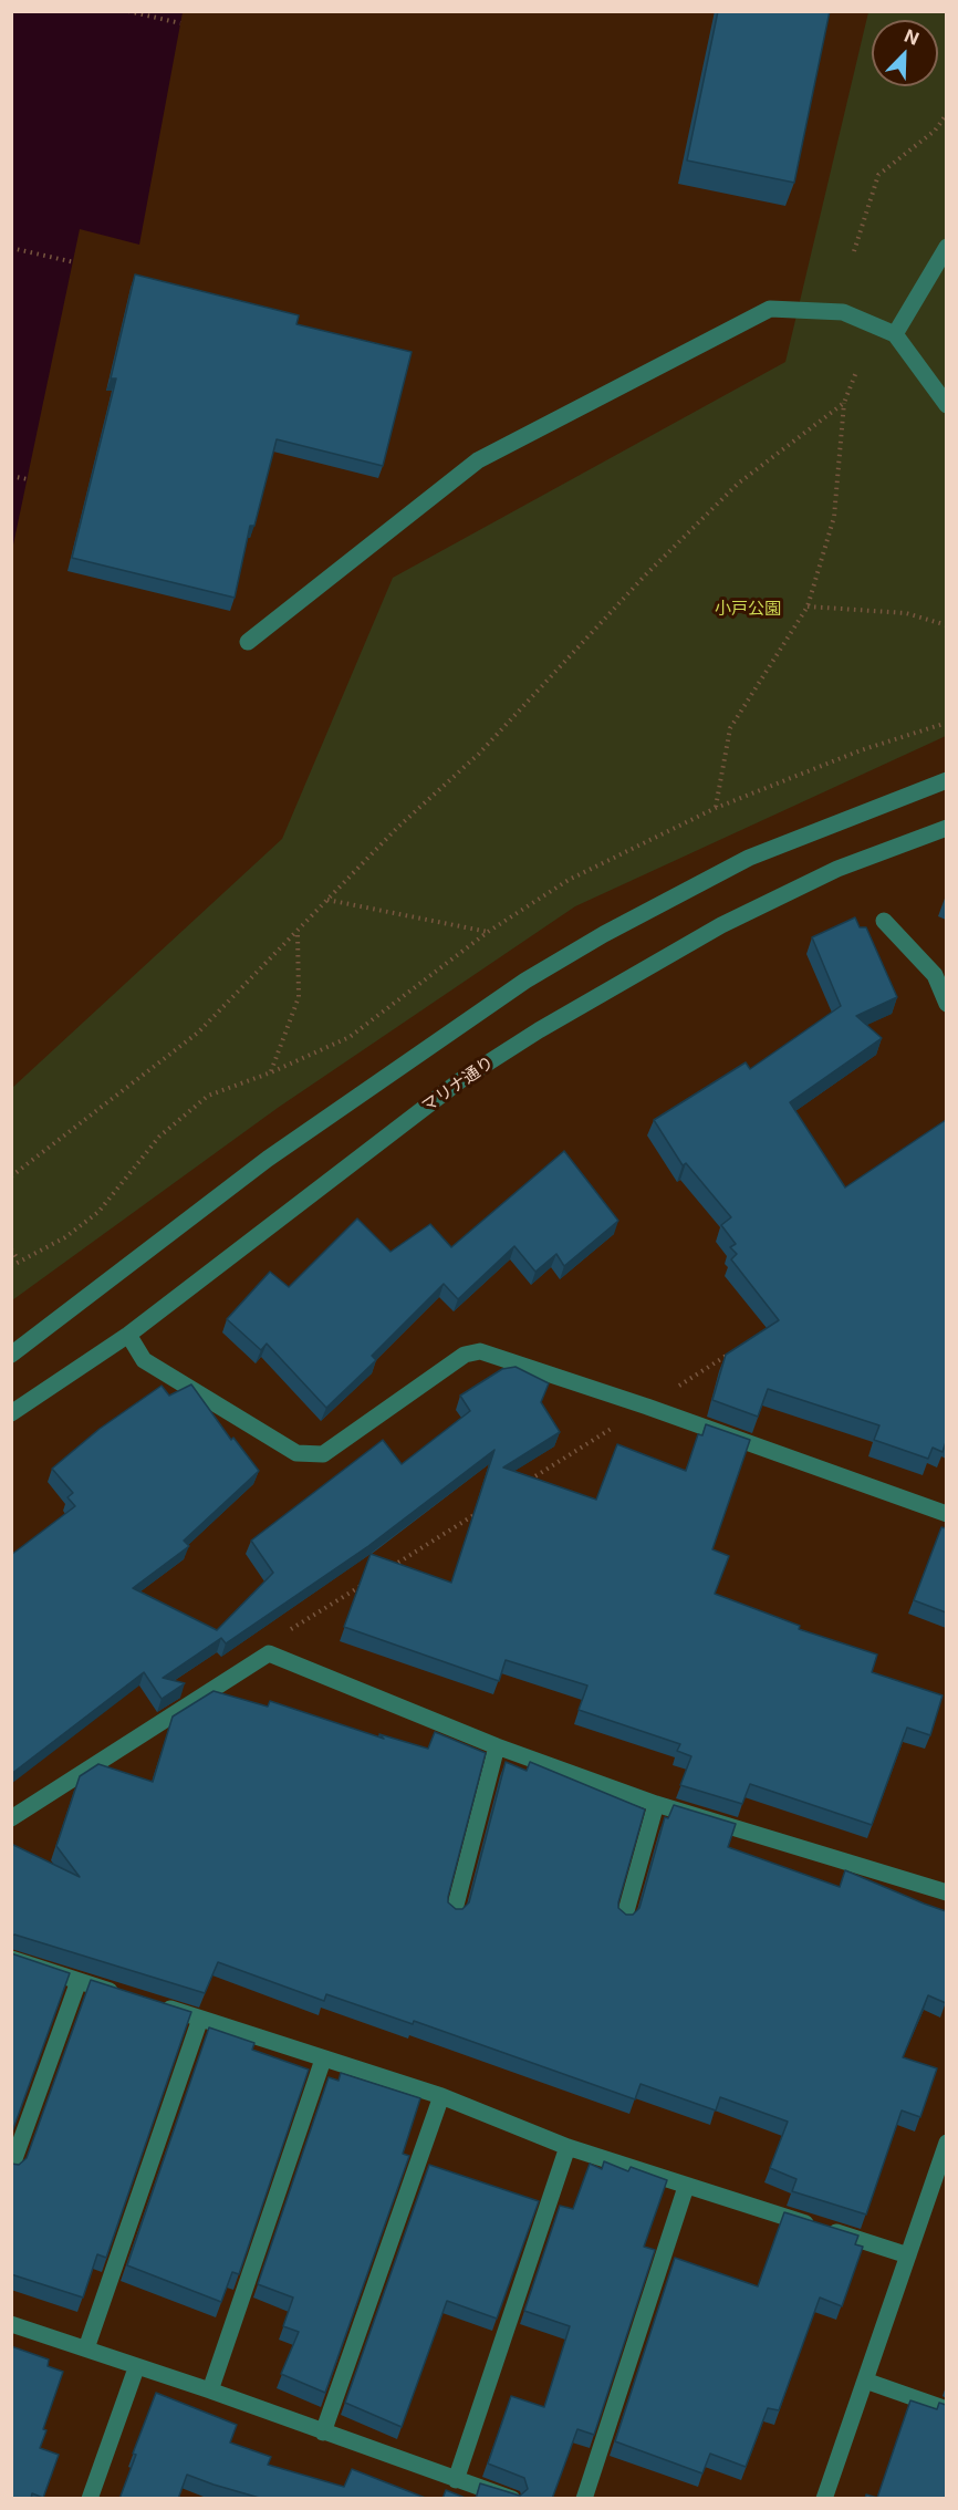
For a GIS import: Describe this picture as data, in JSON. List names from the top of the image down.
{
  "streets": {
    "street": ["マリナ通り"]
  },
  "parks": ["小戸公園"],
  "north": "top right"
}
